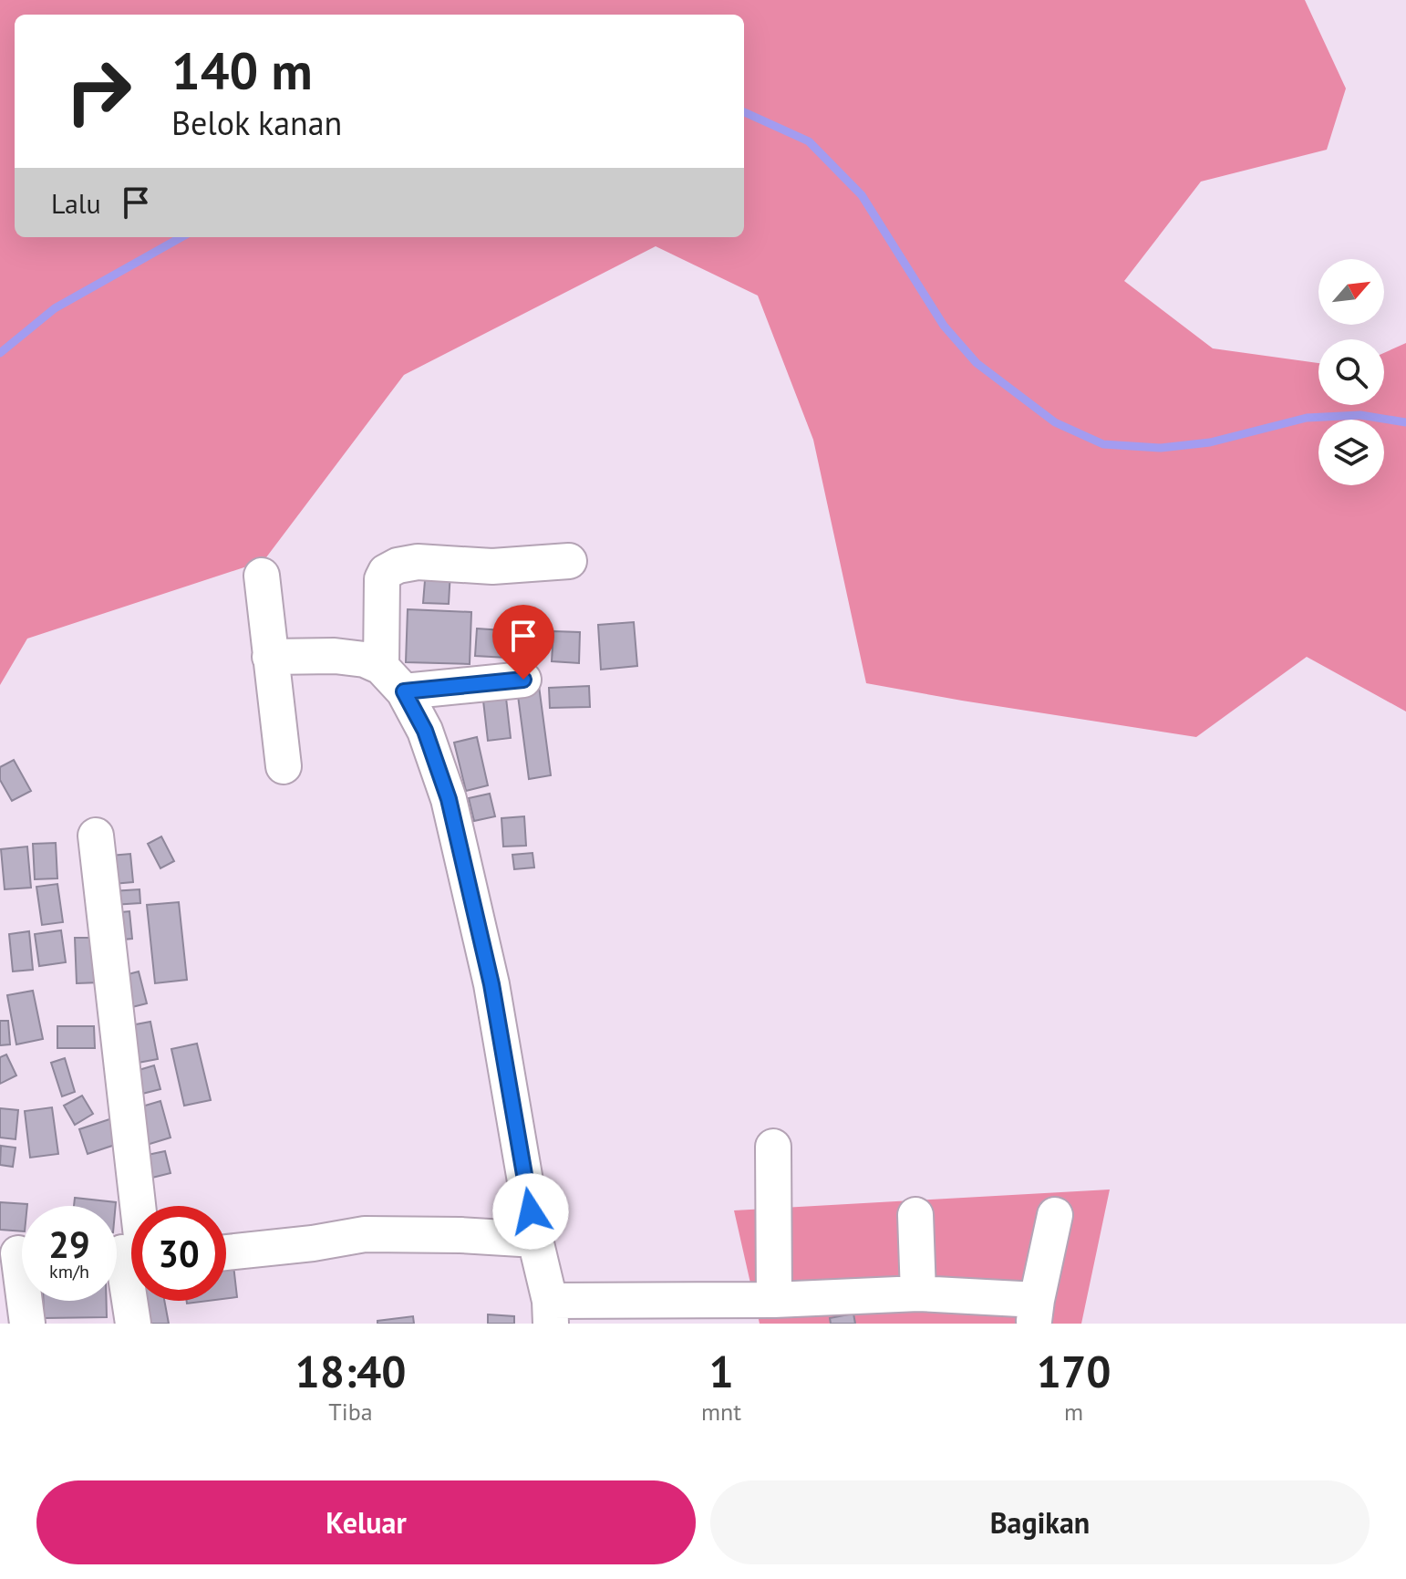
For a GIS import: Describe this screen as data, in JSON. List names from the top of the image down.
{
  "north": "top right",
  "page": {
    "turn": ["140 m", "Belok kanan"],
    "then": "Lalu",
    "speed": "29 km/h",
    "limit": "30",
    "eta": [
      "18:40",
      "Tiba",
      "1",
      "mnt",
      "170",
      "m"
    ],
    "buttons": ["Keluar", "Bagikan"]
  }
}
